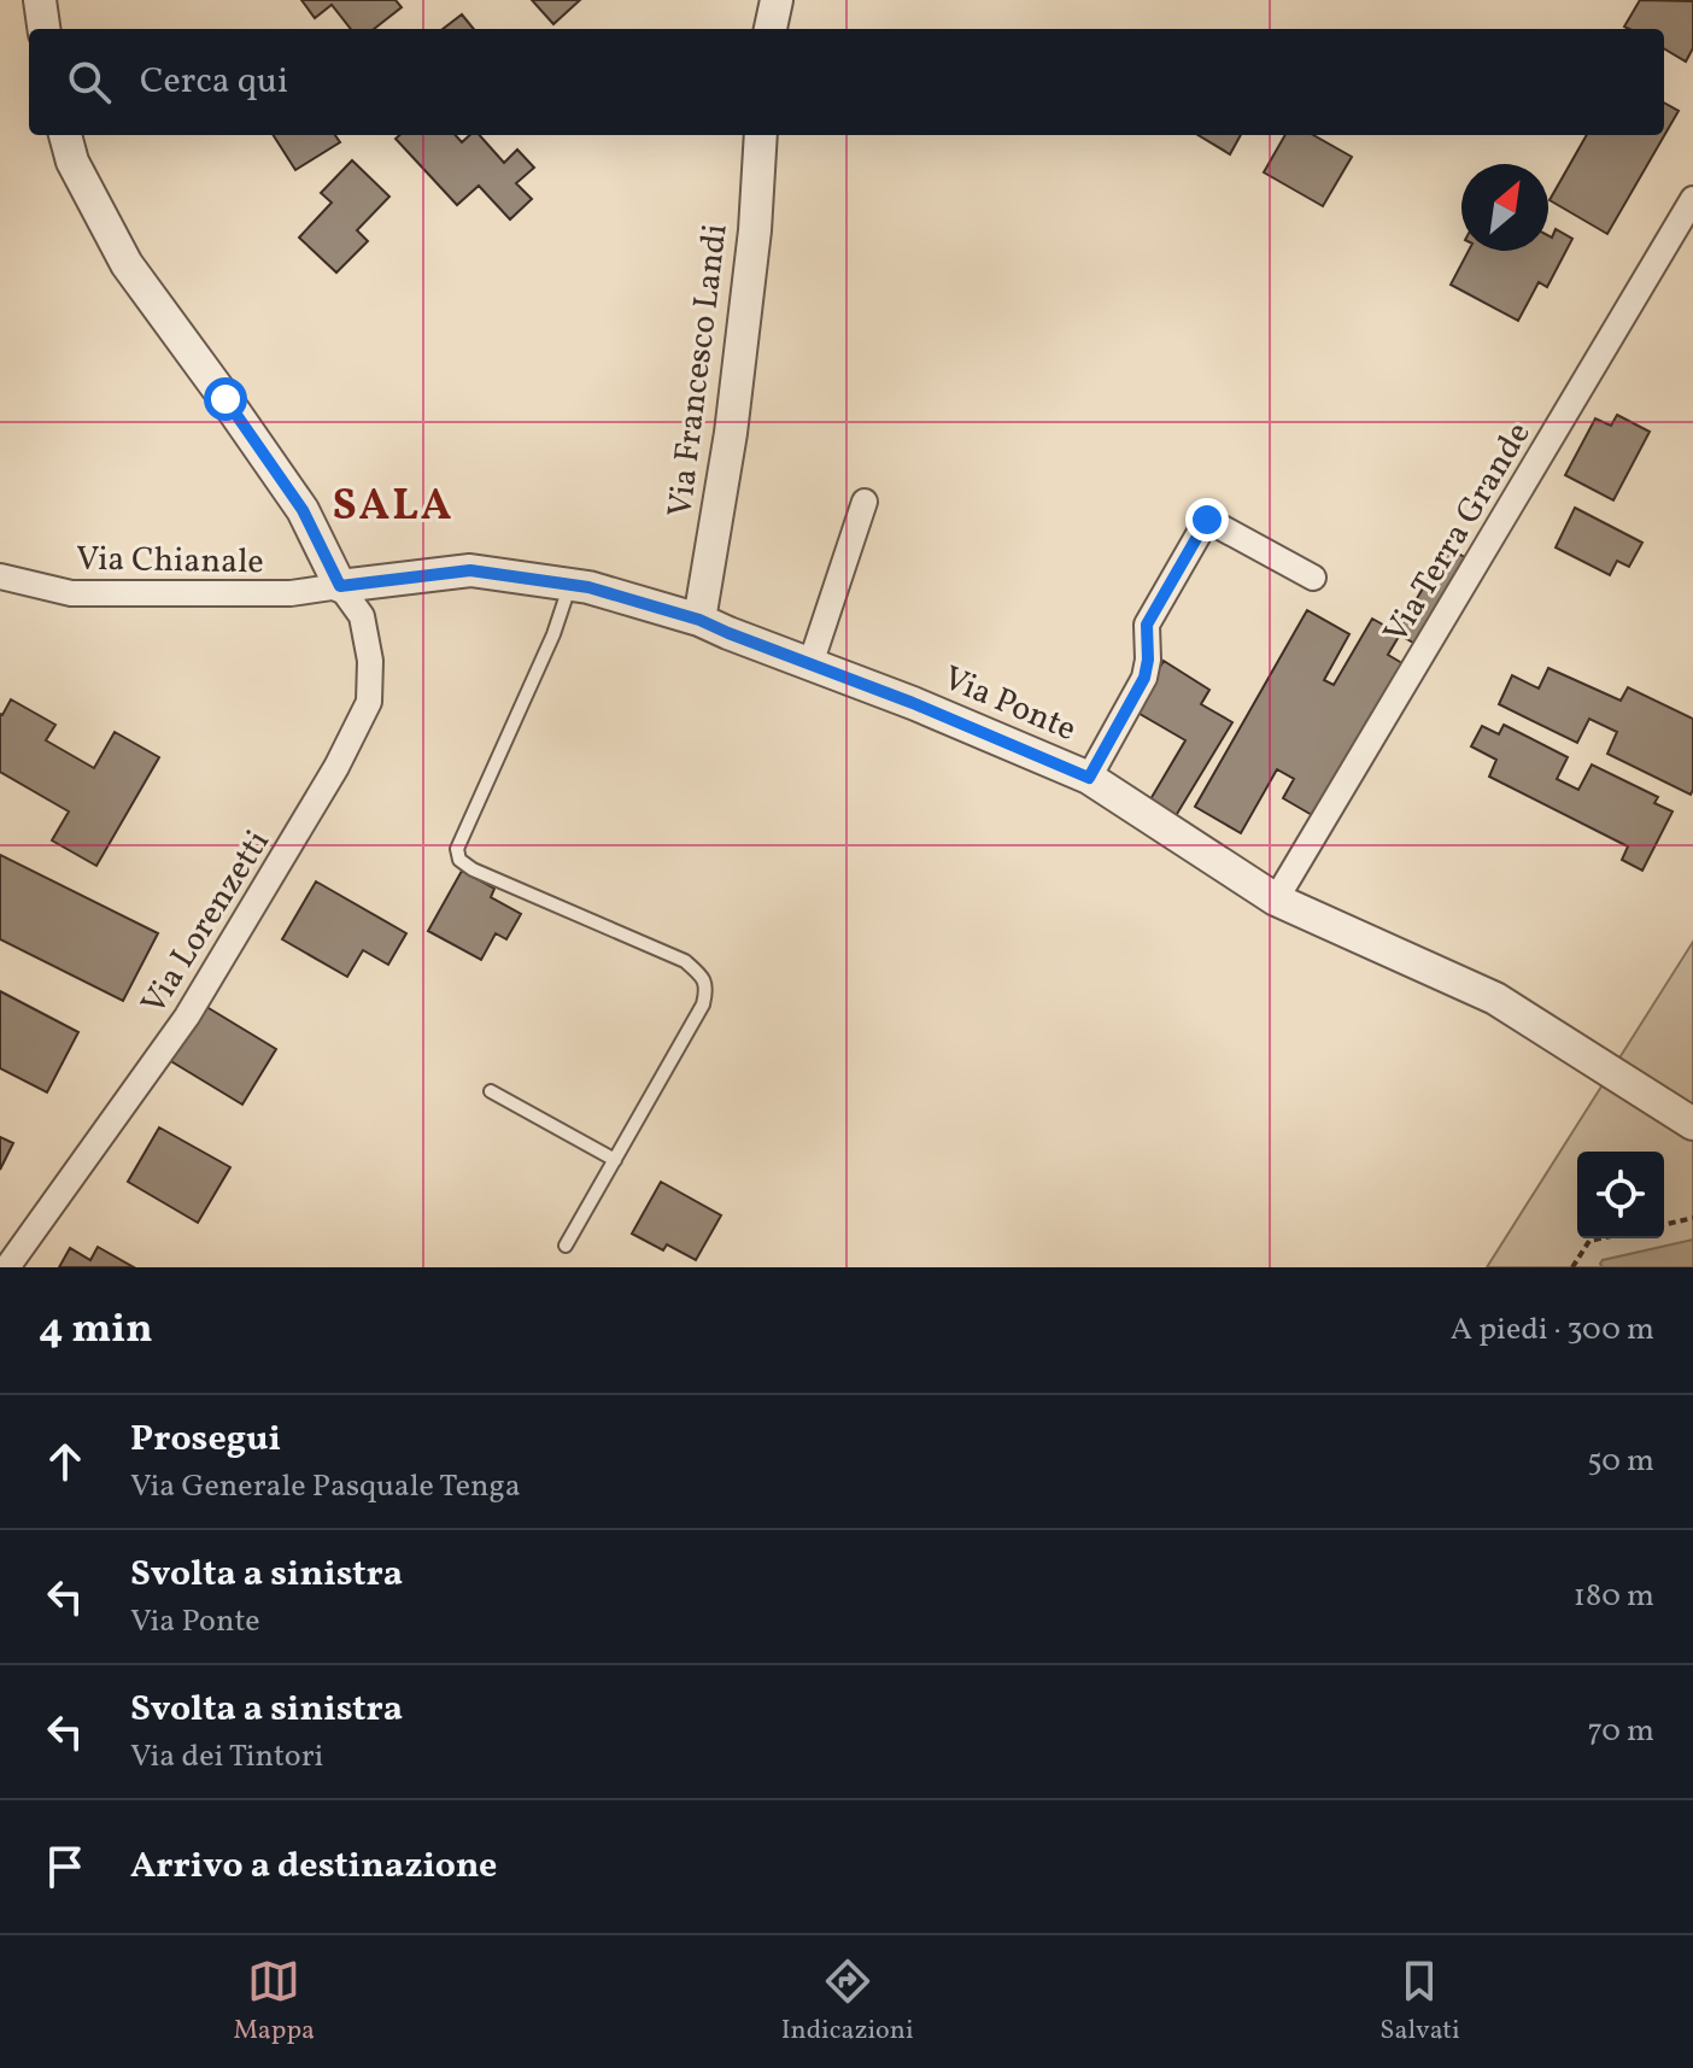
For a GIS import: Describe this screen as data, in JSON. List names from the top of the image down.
{
  "streets": {
    "street": [
      "Via Francesco Landi",
      "Via Terra Grande",
      "Via Chianale",
      "Via Ponte",
      "Via Lorenzetti"
    ]
  },
  "crossings": [
    ["Via Francesco Landi", "Via Ponte"],
    ["Via Terra Grande", "Via Ponte"],
    ["Via Chianale", "Via Ponte"],
    ["Via Chianale", "Via Lorenzetti"],
    ["Via Ponte", "Via Lorenzetti"]
  ],
  "districts": ["SALA"],
  "north": "top right",
  "page": {
    "search": "Cerca qui",
    "heading": ["4 min", "A piedi · 300 m"],
    "list": [
      ["Prosegui", "Via Generale Pasquale Tenga", "50 m"],
      ["Svolta a sinistra", "Via Ponte", "180 m"],
      ["Svolta a sinistra", "Via dei Tintori", "70 m"],
      "Arrivo a destinazione"
    ],
    "nav": ["Mappa", "Indicazioni", "Salvati"]
  }
}
